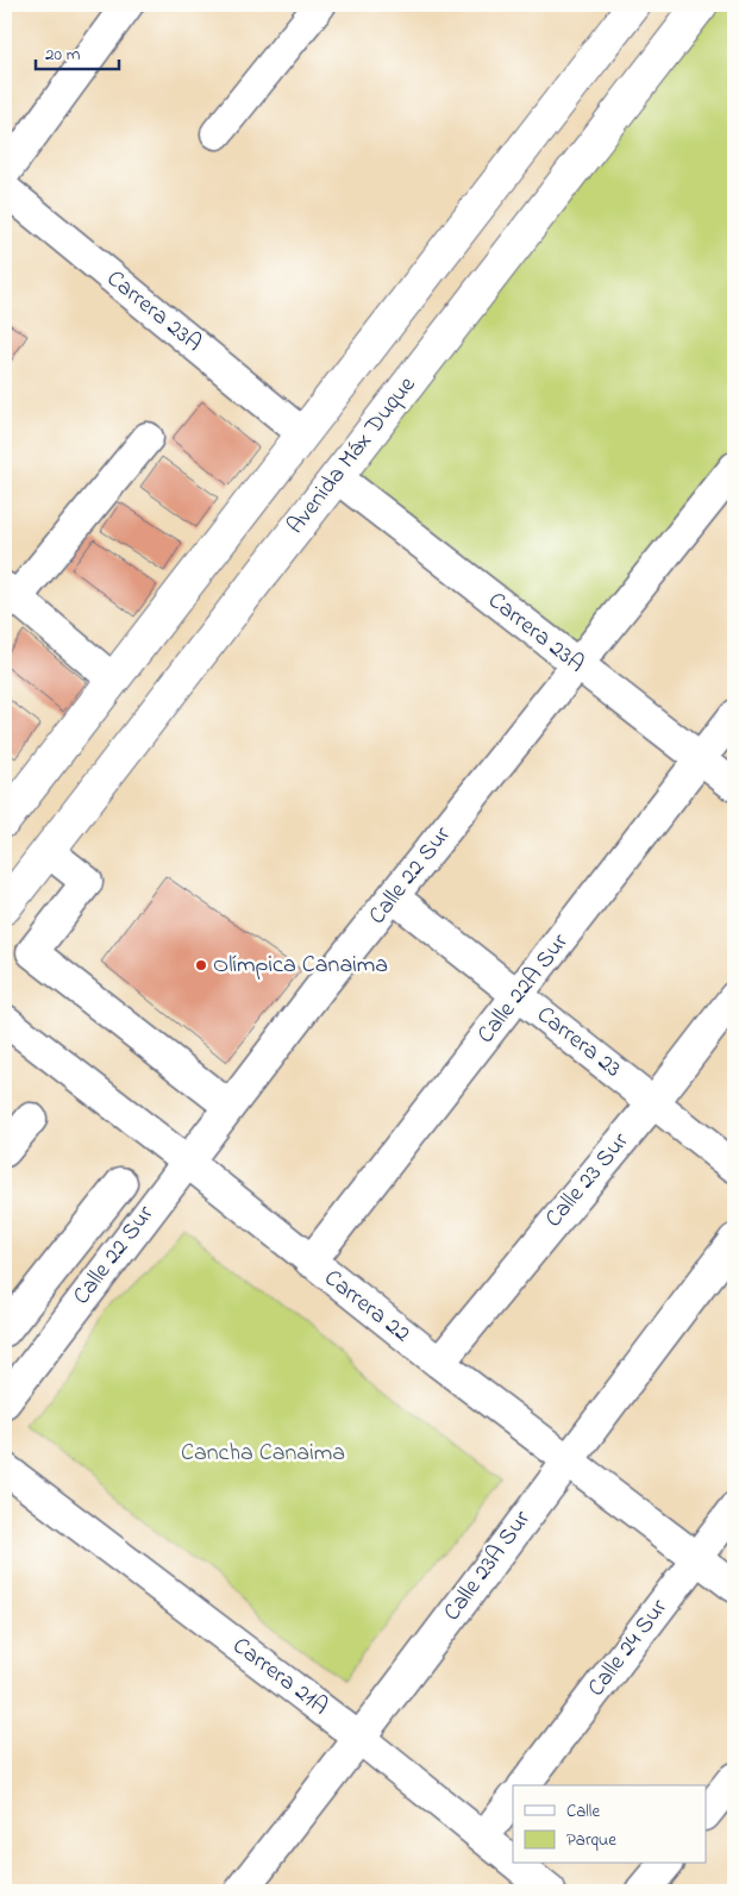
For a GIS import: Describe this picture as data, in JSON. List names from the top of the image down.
{
  "streets": {
    "main road": ["Avenida Máx Duque"],
    "street": [
      "Carrera 23A",
      "Calle 22 Sur",
      "Calle 22A Sur",
      "Carrera 23",
      "Calle 23 Sur",
      "Carrera 22",
      "Calle 23A Sur",
      "Calle 24 Sur",
      "Carrera 21A"
    ]
  },
  "crossings": [
    ["Carrera 23A", "Avenida Máx Duque"],
    ["Carrera 23A", "Calle 22 Sur"],
    ["Carrera 23A", "Calle 22A Sur"],
    ["Calle 22 Sur", "Carrera 23"],
    ["Calle 22 Sur", "Carrera 22"],
    ["Calle 22A Sur", "Carrera 23"],
    ["Calle 22A Sur", "Carrera 22"],
    ["Carrera 23", "Calle 23 Sur"],
    ["Calle 23 Sur", "Carrera 22"],
    ["Carrera 22", "Calle 23A Sur"],
    ["Carrera 22", "Calle 24 Sur"],
    ["Calle 23A Sur", "Carrera 21A"]
  ],
  "parks": ["Cancha Canaima"],
  "places": ["Olímpica Canaima"],
  "legend": ["Calle", "Parque"],
  "scale_bar": "20 m"
}
